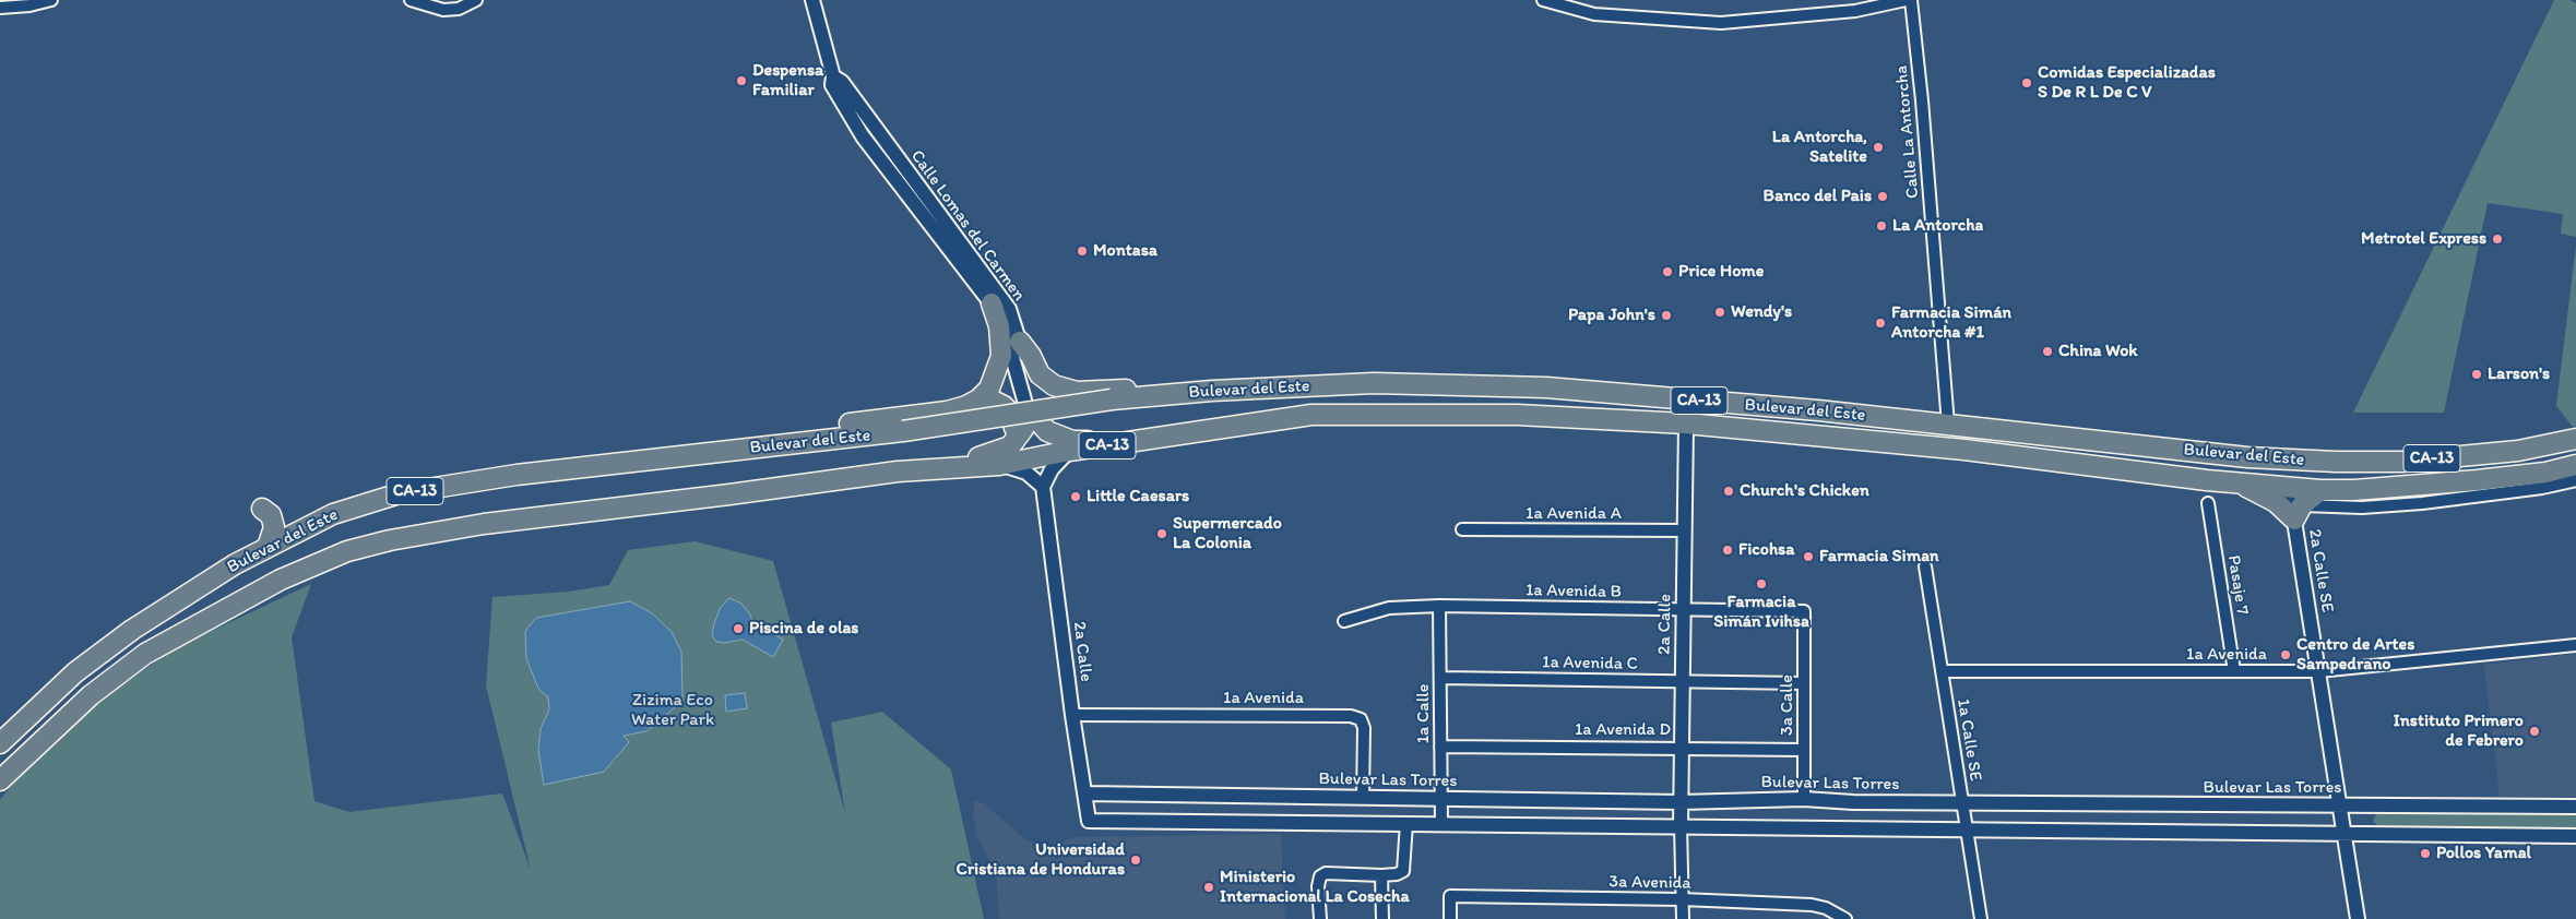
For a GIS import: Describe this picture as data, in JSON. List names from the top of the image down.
{
  "streets": {
    "highway": ["Bulevar del Este", "CA-13"],
    "street": [
      "Calle La Antorcha",
      "Calle Lomas del Carmen",
      "1a Avenida A",
      "2a Calle SE",
      "Pasaje 7",
      "1a Avenida B",
      "2a Calle",
      "1a Avenida",
      "1a Avenida C",
      "3a Calle",
      "1a Calle",
      "1a Avenida D",
      "1a Calle SE",
      "Bulevar Las Torres",
      "3a Avenida"
    ]
  },
  "crossings": [
    ["Calle La Antorcha", "Bulevar del Este"],
    ["Bulevar del Este", "2a Calle SE"],
    ["Bulevar del Este", "2a Calle"],
    ["1a Avenida A", "2a Calle"],
    ["2a Calle SE", "1a Avenida"],
    ["2a Calle SE", "Bulevar Las Torres"],
    ["Pasaje 7", "1a Avenida"],
    ["1a Avenida B", "2a Calle"],
    ["1a Avenida B", "3a Calle"],
    ["1a Avenida B", "1a Calle"],
    ["2a Calle", "1a Avenida"],
    ["2a Calle", "1a Avenida C"],
    ["2a Calle", "1a Avenida D"],
    ["2a Calle", "Bulevar Las Torres"],
    ["1a Avenida", "1a Calle SE"],
    ["1a Avenida", "Bulevar Las Torres"],
    ["1a Avenida C", "3a Calle"],
    ["1a Avenida C", "1a Calle"],
    ["3a Calle", "1a Avenida D"],
    ["3a Calle", "Bulevar Las Torres"],
    ["1a Calle", "1a Avenida D"],
    ["1a Calle", "Bulevar Las Torres"],
    ["1a Calle SE", "Bulevar Las Torres"]
  ],
  "parks": ["Zizima Eco Water Park"],
  "places": [
    "Despensa Familiar",
    "Comidas Especializadas S De R L De C V",
    "La Antorcha, Satelite",
    "Banco del Pais",
    "La Antorcha",
    "Metrotel Express",
    "Montasa",
    "Price Home",
    "Wendy's",
    "Papa John's",
    "Farmacia Simán Antorcha #1",
    "China Wok",
    "Larson's",
    "Church's Chicken",
    "Little Caesars",
    "Supermercado La Colonia",
    "Ficohsa",
    "Farmacia Siman",
    "Farmacia Simán Ivihsa",
    "Piscina de olas",
    "Centro de Artes Sampedrano",
    "Instituto Primero de Febrero",
    "Pollos Yamal",
    "Universidad Cristiana de Honduras",
    "Ministerio Internacional La Cosecha"
  ]
}
